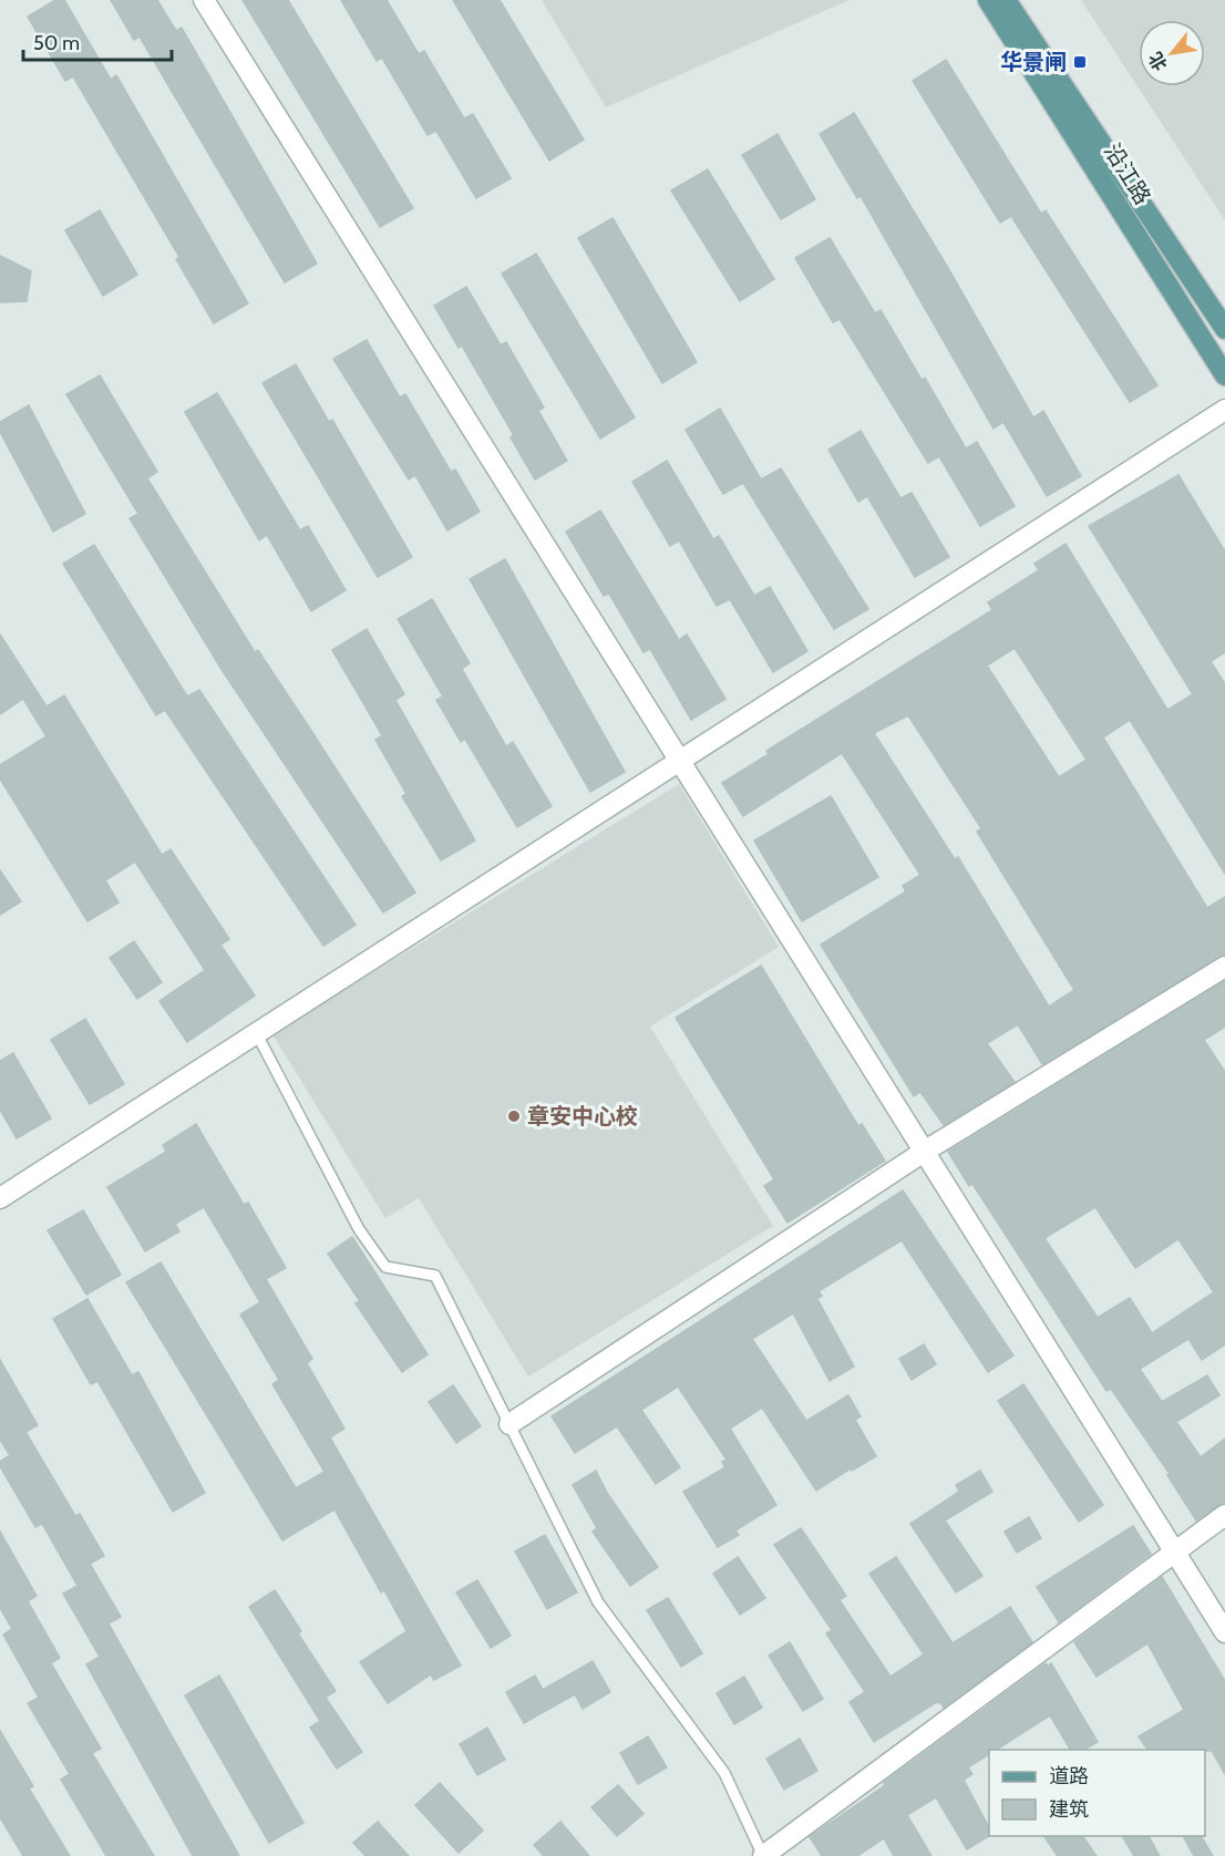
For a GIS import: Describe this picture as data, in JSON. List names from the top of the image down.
{
  "streets": {
    "main road": ["沿江路"]
  },
  "places": {
    "transit": ["华景闸"],
    "other": ["章安中心校"]
  },
  "legend": ["道路", "建筑"],
  "scale_bar": "50 m",
  "north": "bottom left"
}
